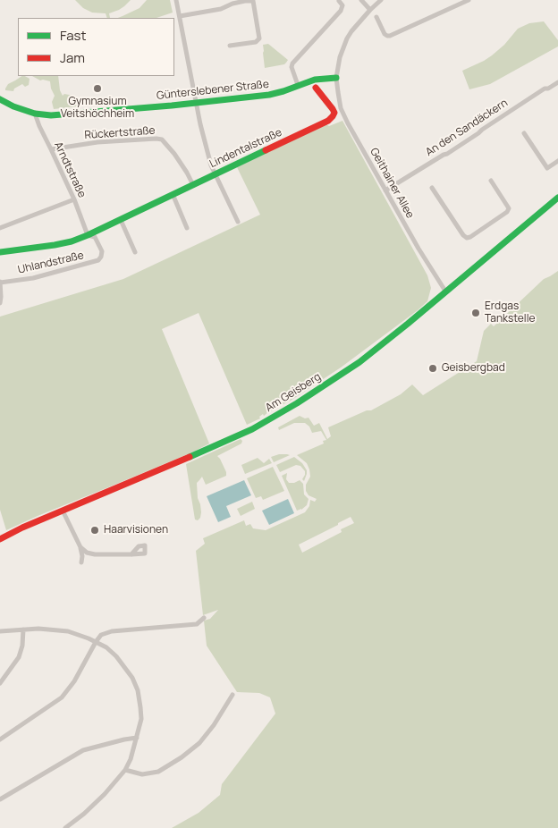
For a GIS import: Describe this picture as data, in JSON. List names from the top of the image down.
{
  "streets": {
    "street": [
      "Günterslebener Straße",
      "An den Sandäckern",
      "Rückertstraße",
      "Lindentalstraße",
      "Arndtstraße",
      "Geithainer Allee",
      "Uhlandstraße",
      "Am Geisberg"
    ]
  },
  "crossings": [
    ["Günterslebener Straße", "Arndtstraße"],
    ["Günterslebener Straße", "Geithainer Allee"],
    ["An den Sandäckern", "Geithainer Allee"],
    ["Rückertstraße", "Lindentalstraße"],
    ["Rückertstraße", "Arndtstraße"],
    ["Lindentalstraße", "Arndtstraße"],
    ["Lindentalstraße", "Uhlandstraße"],
    ["Arndtstraße", "Uhlandstraße"],
    ["Geithainer Allee", "Am Geisberg"]
  ],
  "places": [
    "Gymnasium Veitshöchheim",
    "Erdgas Tankstelle",
    "Geisbergbad",
    "Haarvisionen"
  ],
  "legend": ["Fast", "Jam"]
}
